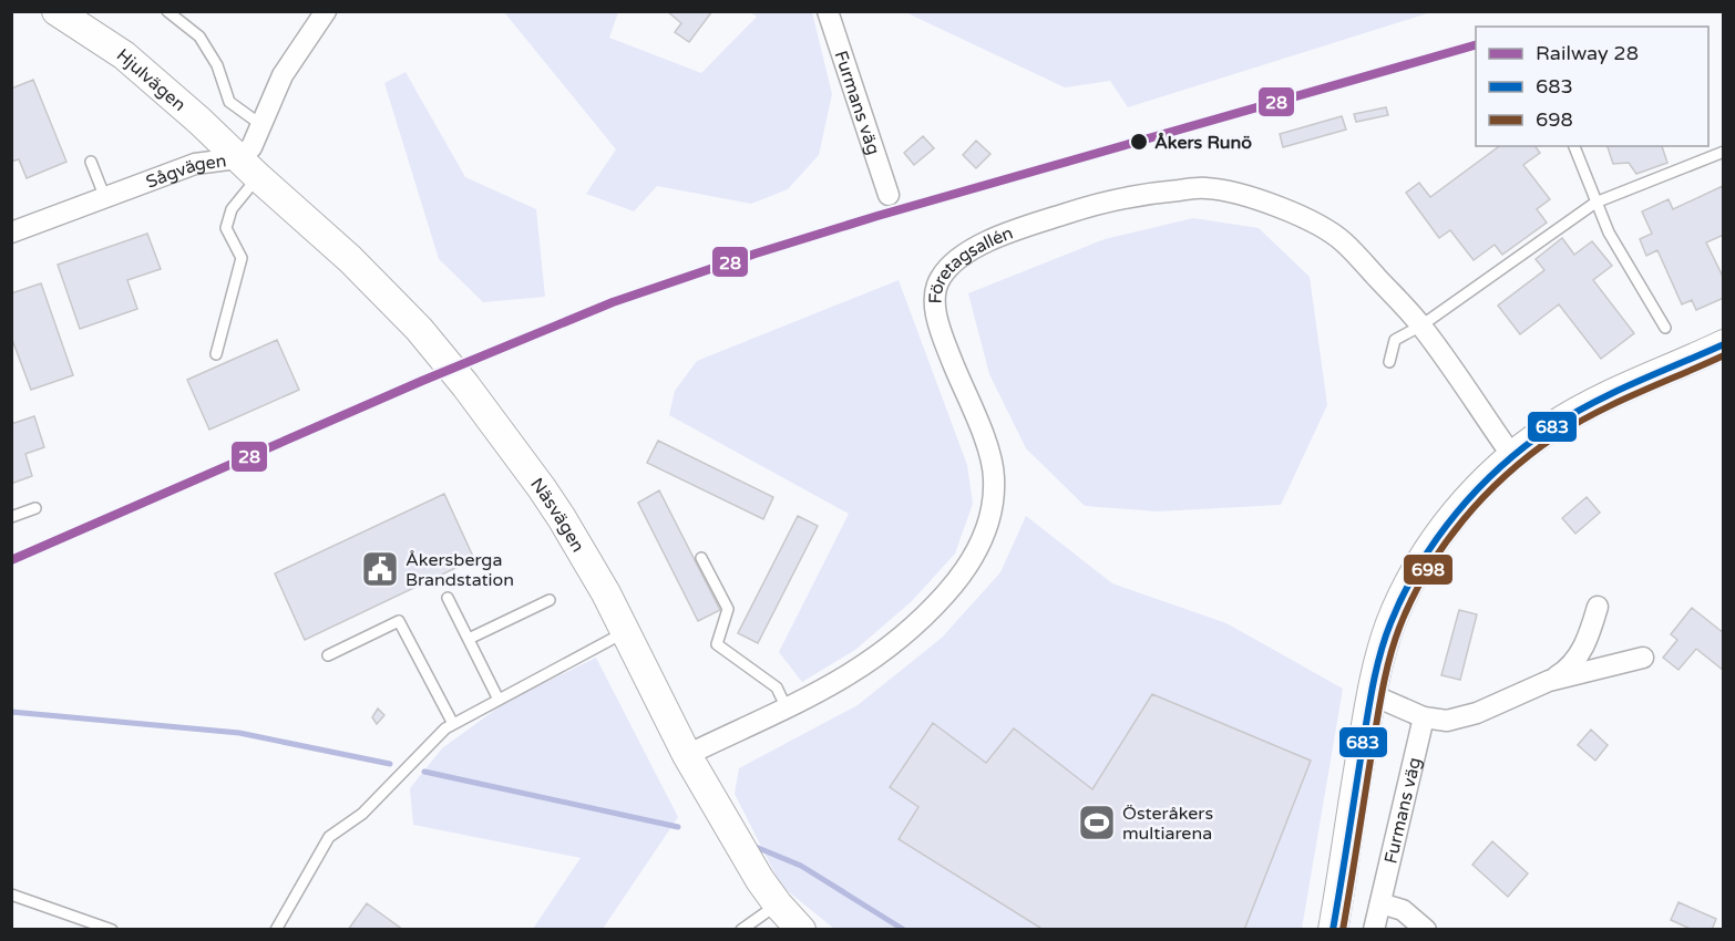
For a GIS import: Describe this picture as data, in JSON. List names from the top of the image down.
{
  "streets": {
    "street": [
      "Hjulvägen",
      "Furmans väg",
      "Sågvägen",
      "Företagsallén",
      "Näsvägen"
    ]
  },
  "crossings": [
    ["Hjulvägen", "Sågvägen"],
    ["Hjulvägen", "Näsvägen"],
    ["Sågvägen", "Näsvägen"],
    ["Företagsallén", "Näsvägen"]
  ],
  "places": {
    "other": ["Åkers Runö"],
    "public building": ["Åkersberga Brandstation"],
    "sports": ["Österåkers multiarena"]
  },
  "lines": ["rail line 28", "transit line 683", "transit line 698"],
  "legend": ["Railway 28", "683", "698"]
}
